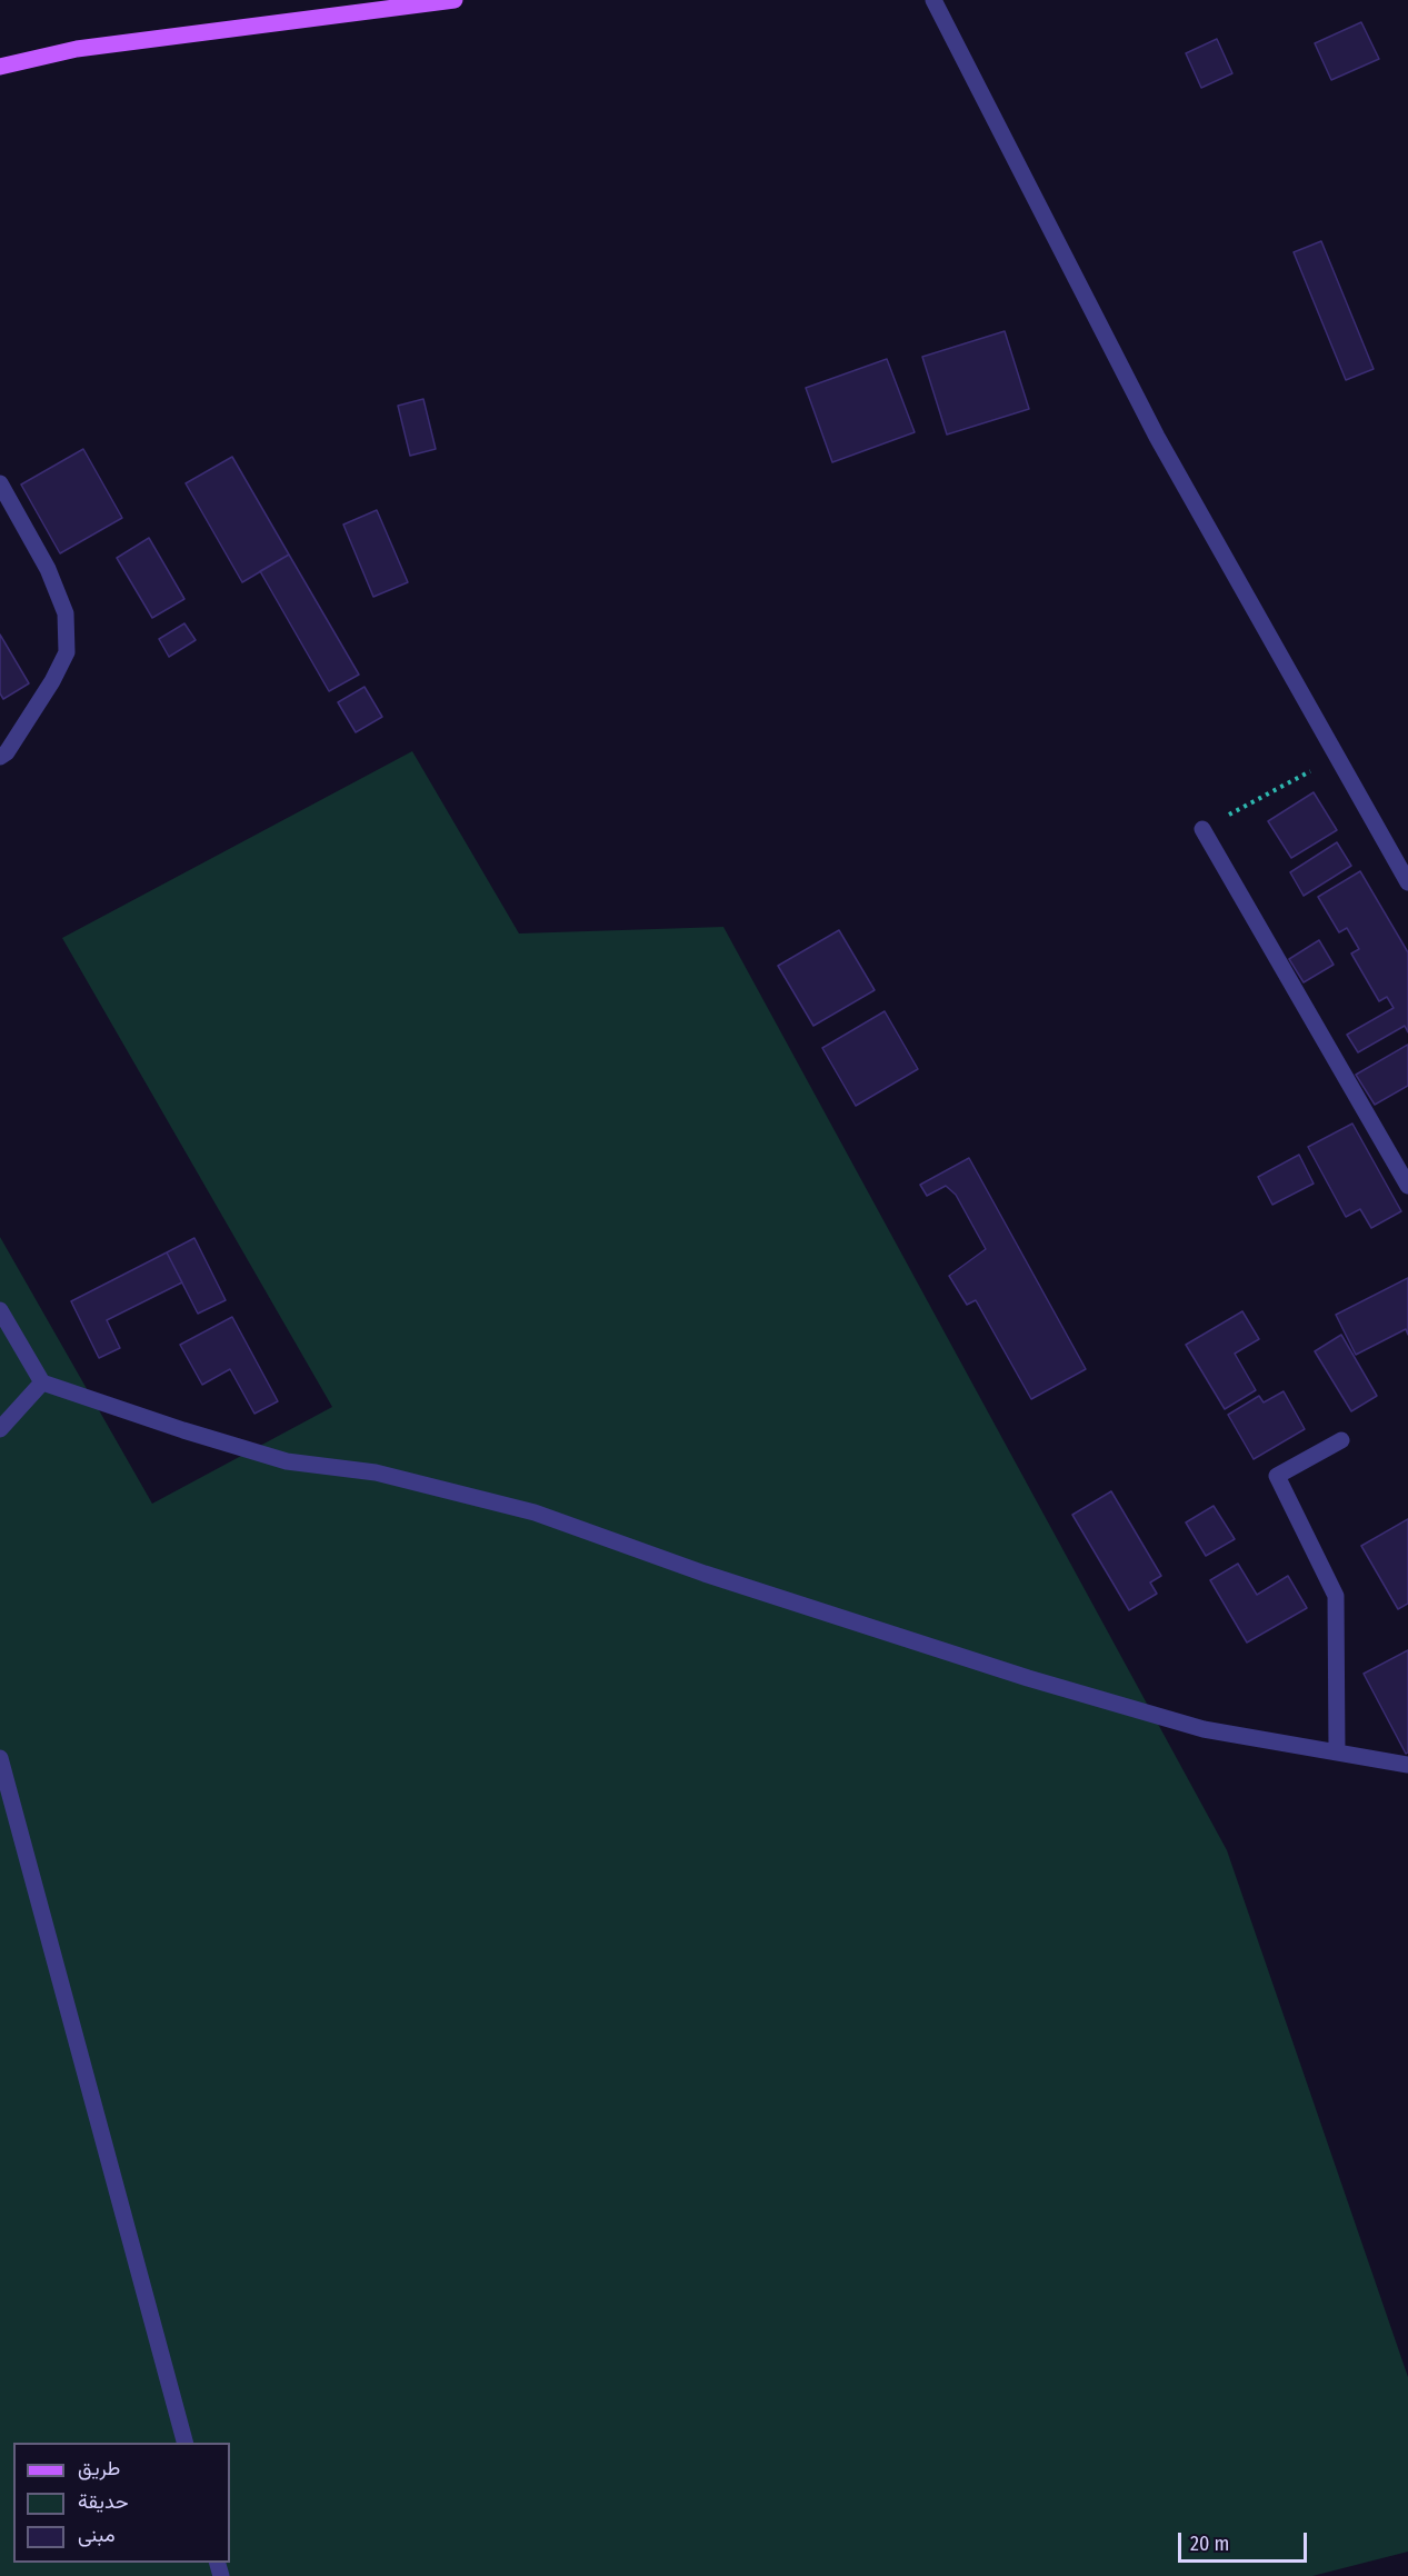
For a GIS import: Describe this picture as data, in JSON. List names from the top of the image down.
{
  "legend": ["طريق", "حديقة", "مبنى"],
  "scale_bar": "20 m"
}
